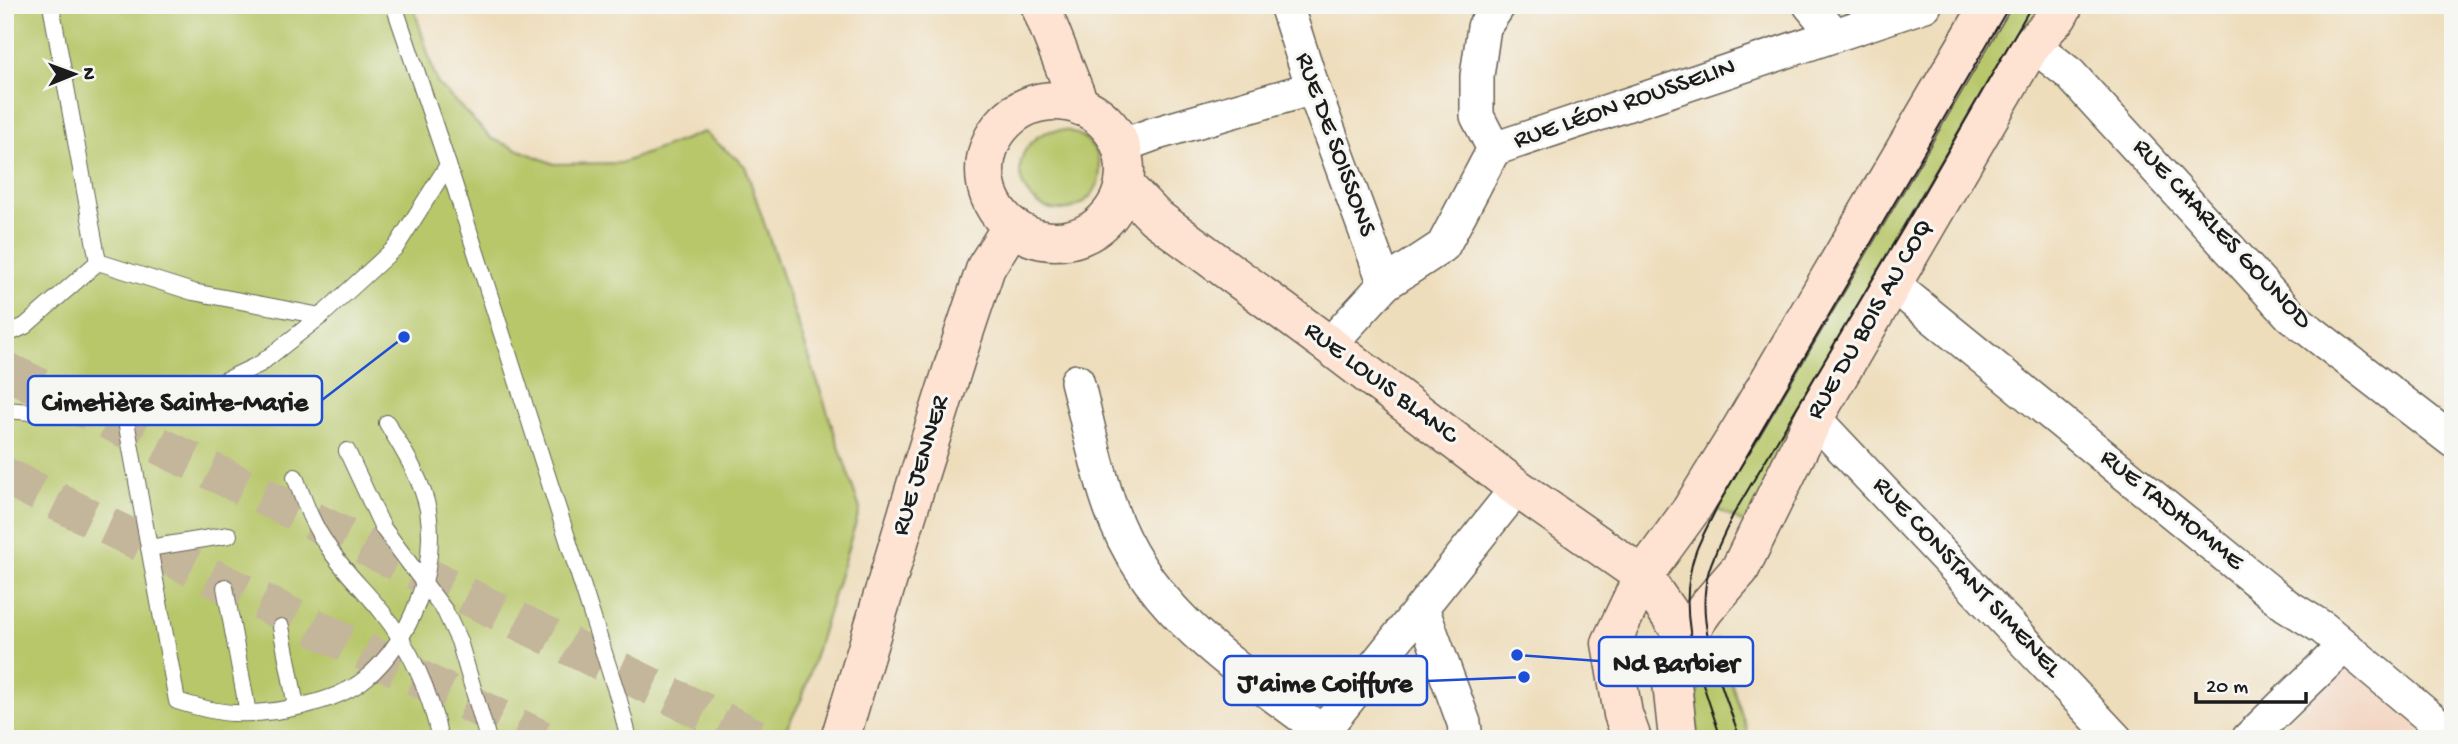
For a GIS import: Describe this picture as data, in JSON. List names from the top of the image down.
{
  "streets": {
    "main road": ["RUE DU BOIS AU COQ", "RUE LOUIS BLANC", "RUE JENNER"],
    "street": [
      "RUE LÉON ROUSSELIN",
      "RUE DE SOISSONS",
      "RUE CHARLES GOUNOD",
      "RUE TADHOMME",
      "RUE CONSTANT SIMENEL"
    ]
  },
  "crossings": [
    ["RUE LÉON ROUSSELIN", "RUE DE SOISSONS"],
    ["RUE LÉON ROUSSELIN", "RUE LOUIS BLANC"],
    ["RUE CHARLES GOUNOD", "RUE DU BOIS AU COQ"],
    ["RUE DU BOIS AU COQ", "RUE TADHOMME"],
    ["RUE DU BOIS AU COQ", "RUE CONSTANT SIMENEL"],
    ["RUE LOUIS BLANC", "RUE JENNER"]
  ],
  "places": ["Cimetière Sainte-Marie", "Nd Barbier", "J'aime Coiffure"],
  "scale_bar": "20 m",
  "north": "right"
}
